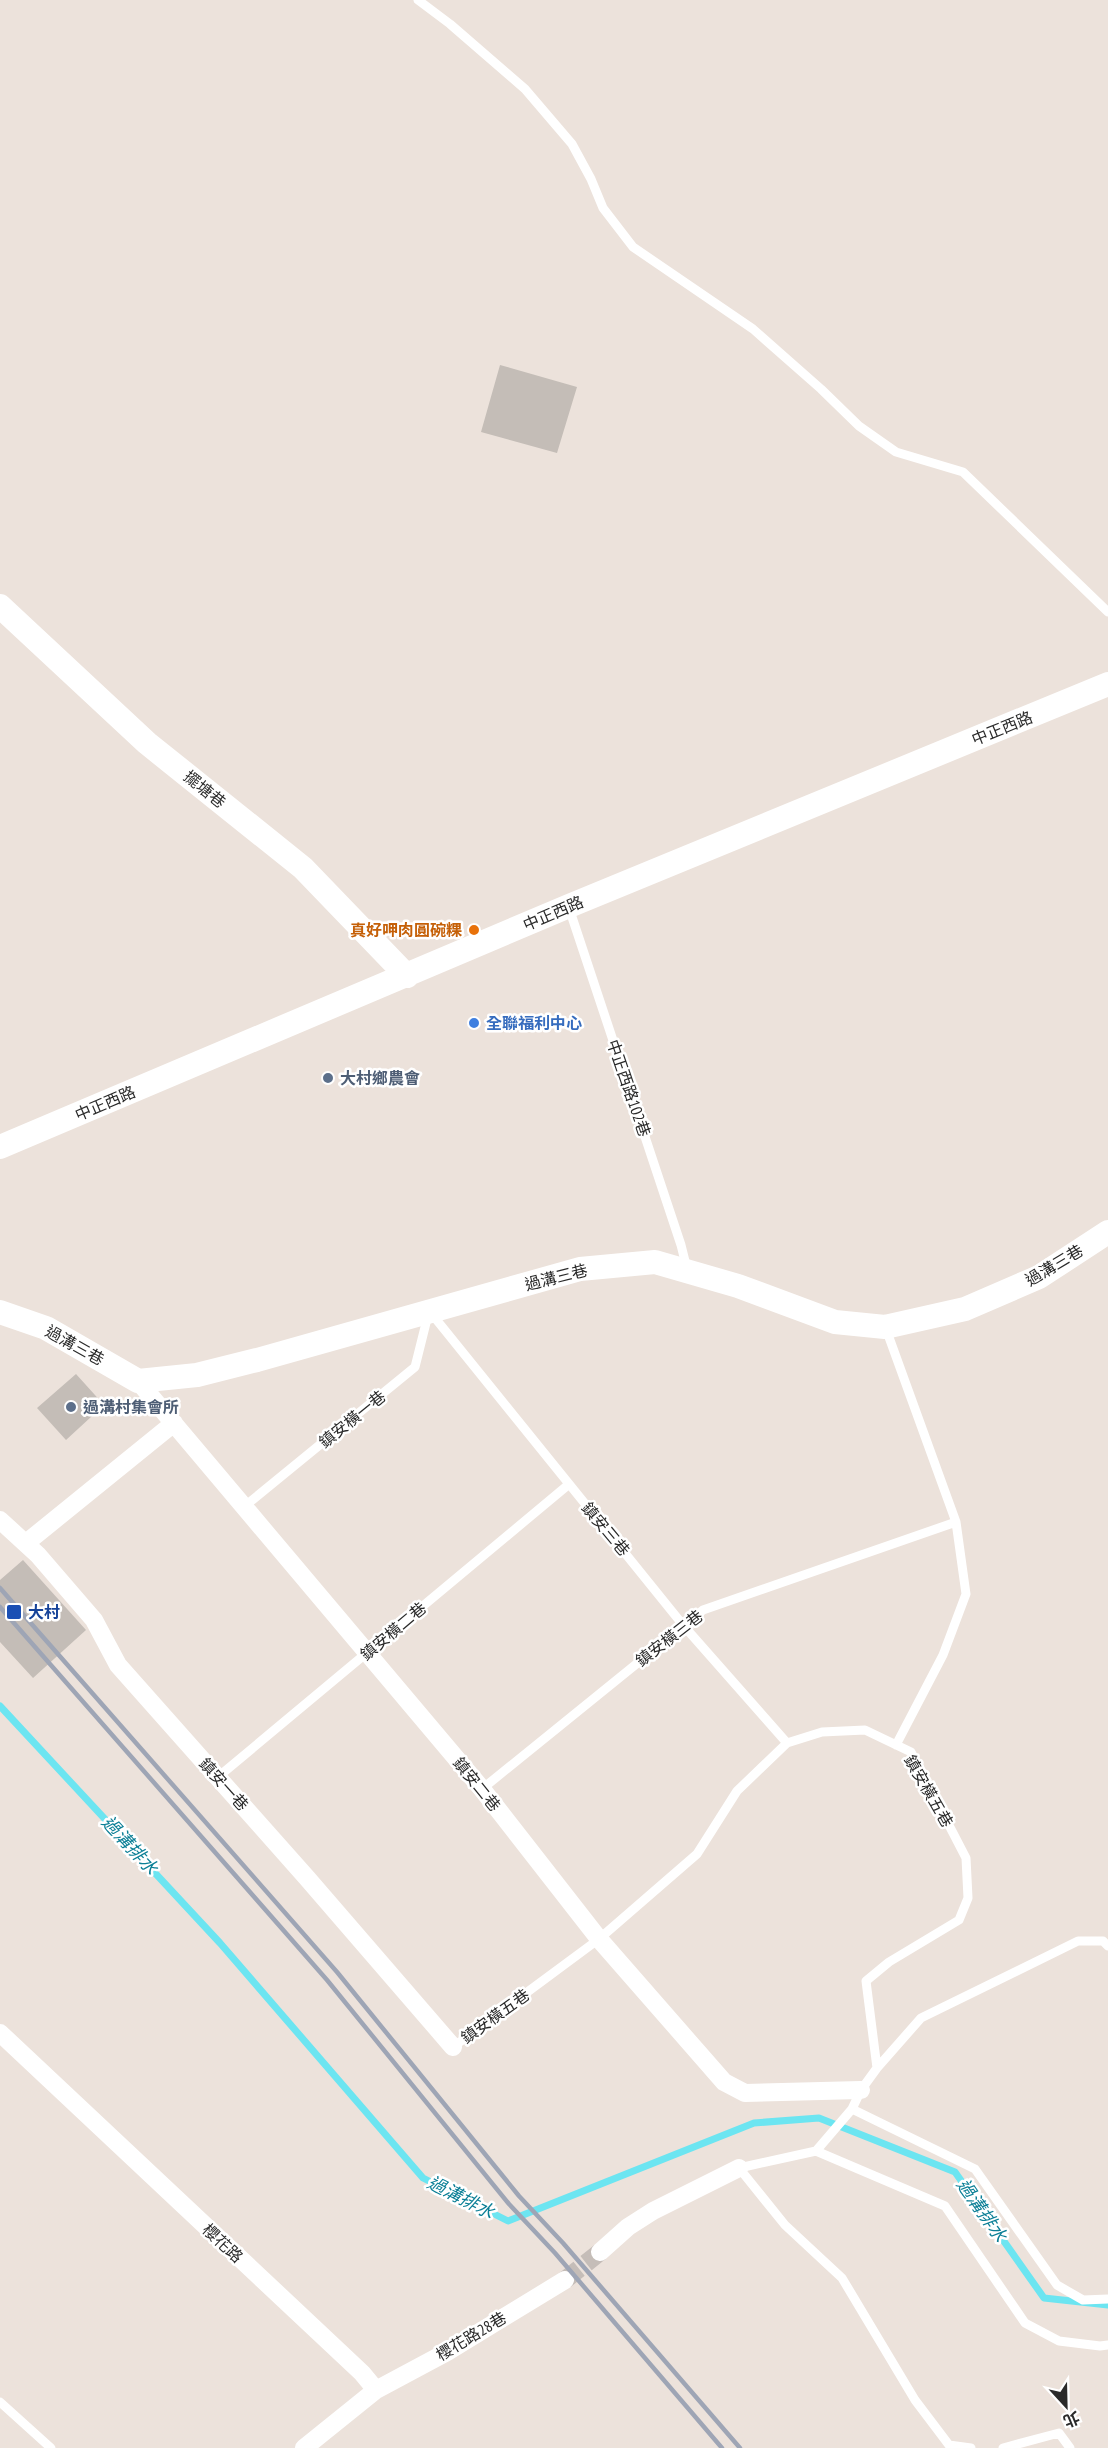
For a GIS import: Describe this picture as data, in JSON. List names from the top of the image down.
{
  "streets": {
    "street": [
      "中正西路",
      "擺塘巷",
      "過溝三巷",
      "鎮安一巷",
      "鎮安二巷",
      "櫻花路",
      "櫻花路28巷"
    ],
    "lane": [
      "中正西路102巷",
      "鎮安橫一巷",
      "鎮安三巷",
      "鎮安橫二巷",
      "鎮安橫三巷",
      "鎮安橫五巷"
    ]
  },
  "crossings": [
    ["中正西路", "擺塘巷"],
    ["中正西路", "中正西路102巷"],
    ["中正西路102巷", "過溝三巷"],
    ["過溝三巷", "鎮安橫一巷"],
    ["過溝三巷", "鎮安三巷"],
    ["過溝三巷", "鎮安二巷"],
    ["鎮安橫一巷", "鎮安三巷"],
    ["鎮安橫一巷", "鎮安二巷"],
    ["鎮安三巷", "鎮安橫二巷"],
    ["鎮安三巷", "鎮安橫三巷"],
    ["鎮安三巷", "鎮安橫五巷"],
    ["鎮安橫二巷", "鎮安一巷"],
    ["鎮安橫二巷", "鎮安二巷"],
    ["鎮安橫三巷", "鎮安二巷"],
    ["鎮安一巷", "鎮安橫五巷"],
    ["鎮安二巷", "鎮安橫五巷"],
    ["櫻花路", "櫻花路28巷"]
  ],
  "water": ["過溝排水"],
  "places": {
    "other": [
      "真好呷肉圓碗粿",
      "全聯福利中心",
      "大村鄉農會",
      "過溝村集會所"
    ],
    "transit": ["大村"]
  },
  "north": "bottom"
}
